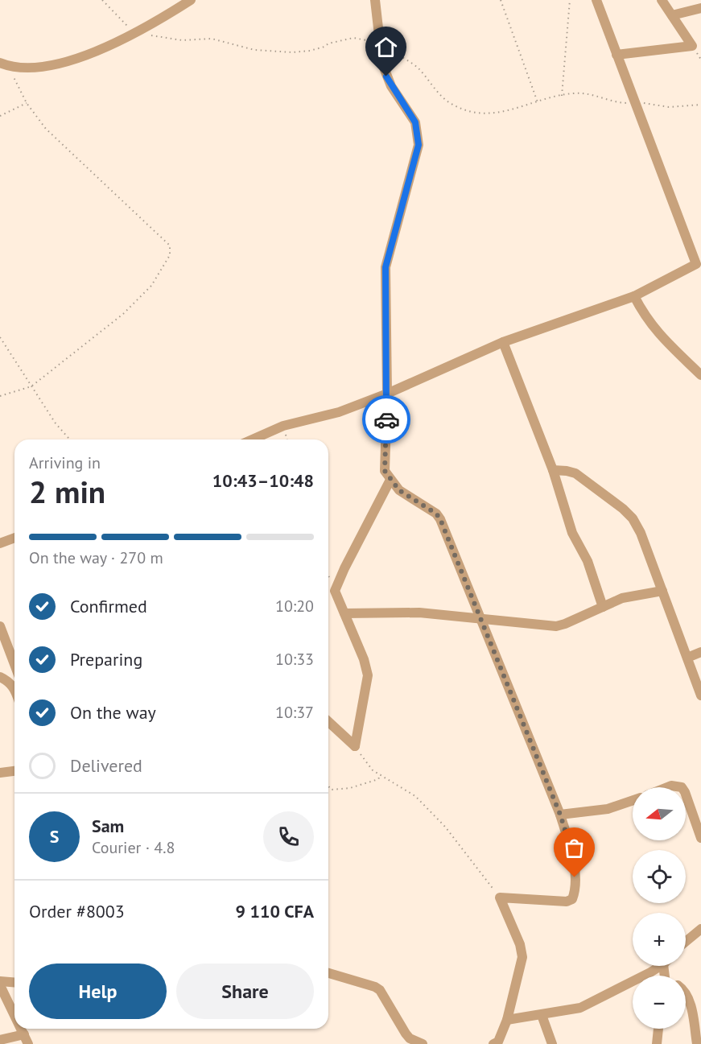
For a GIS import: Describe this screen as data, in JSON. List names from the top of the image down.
{
  "north": "left",
  "page": {
    "heading": ["2 min", "Arriving in", "10:43–10:48"],
    "panel": [
      "Sam",
      "Courier · 4.8",
      "Order #8003",
      "9 110 CFA"
    ],
    "bar": "On the way · 270 m",
    "list": [
      ["Confirmed", "10:20"],
      ["Preparing", "10:33"],
      ["On the way", "10:37"],
      "Delivered"
    ],
    "map_buttons": ["+", "−"],
    "round": "S",
    "buttons": ["Help", "Share"]
  }
}
